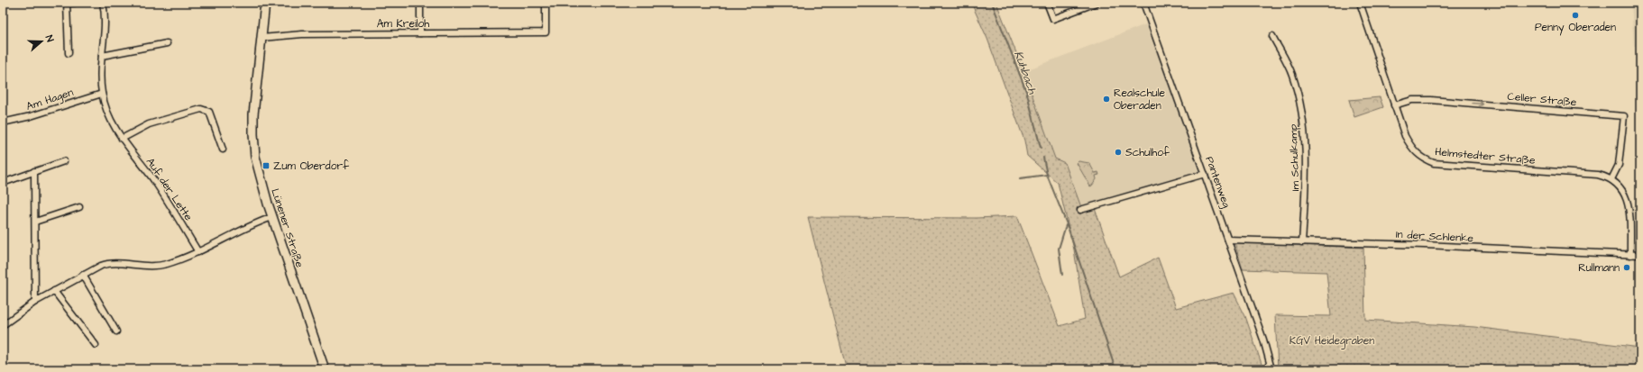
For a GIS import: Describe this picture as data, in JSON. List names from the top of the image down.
{
  "streets": {
    "main road": ["Lünener Straße"],
    "street": [
      "Am Kreiloh",
      "Am Hagen",
      "Celler Straße",
      "Helmstedter Straße",
      "Im Schulkamp",
      "Pantenweg",
      "Auf der Lette",
      "In der Schlenke"
    ]
  },
  "crossings": [
    ["Am Kreiloh", "Lünener Straße"],
    ["Am Hagen", "Auf der Lette"],
    ["Celler Straße", "Helmstedter Straße"],
    ["Helmstedter Straße", "In der Schlenke"],
    ["Im Schulkamp", "In der Schlenke"],
    ["Pantenweg", "In der Schlenke"]
  ],
  "water": ["Kuhbach"],
  "parks": ["KGV Heidegraben"],
  "places": {
    "other": [
      "Penny Oberaden",
      "Realschule Oberaden",
      "Schulhof",
      "Rullmann"
    ],
    "transit": ["Zum Oberdorf"]
  },
  "north": "right"
}
